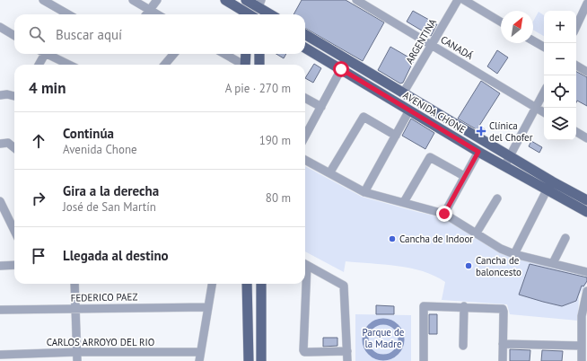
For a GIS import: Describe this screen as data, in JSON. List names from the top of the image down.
{
  "streets": {
    "main road": ["AVENIDA CHONE"],
    "street": [
      "ARGENTINA",
      "CANADÁ",
      "FEDERICO PAEZ",
      "CARLOS ARROYO DEL RIO"
    ]
  },
  "crossings": [
    ["ARGENTINA", "CANADÁ"],
    ["ARGENTINA", "AVENIDA CHONE"]
  ],
  "parks": ["Parque de la Madre"],
  "places": {
    "health": ["Clínica del Chofer"],
    "other": ["Cancha de Indoor", "Cancha de baloncesto"]
  },
  "north": "top right",
  "page": {
    "map_buttons": ["+", "−"],
    "search": "Buscar aquí",
    "heading": ["4 min", "A pie · 270 m"],
    "list": [
      ["Continúa", "Avenida Chone", "190 m"],
      ["Gira a la derecha", "José de San Martín", "80 m"],
      "Llegada al destino"
    ]
  }
}
